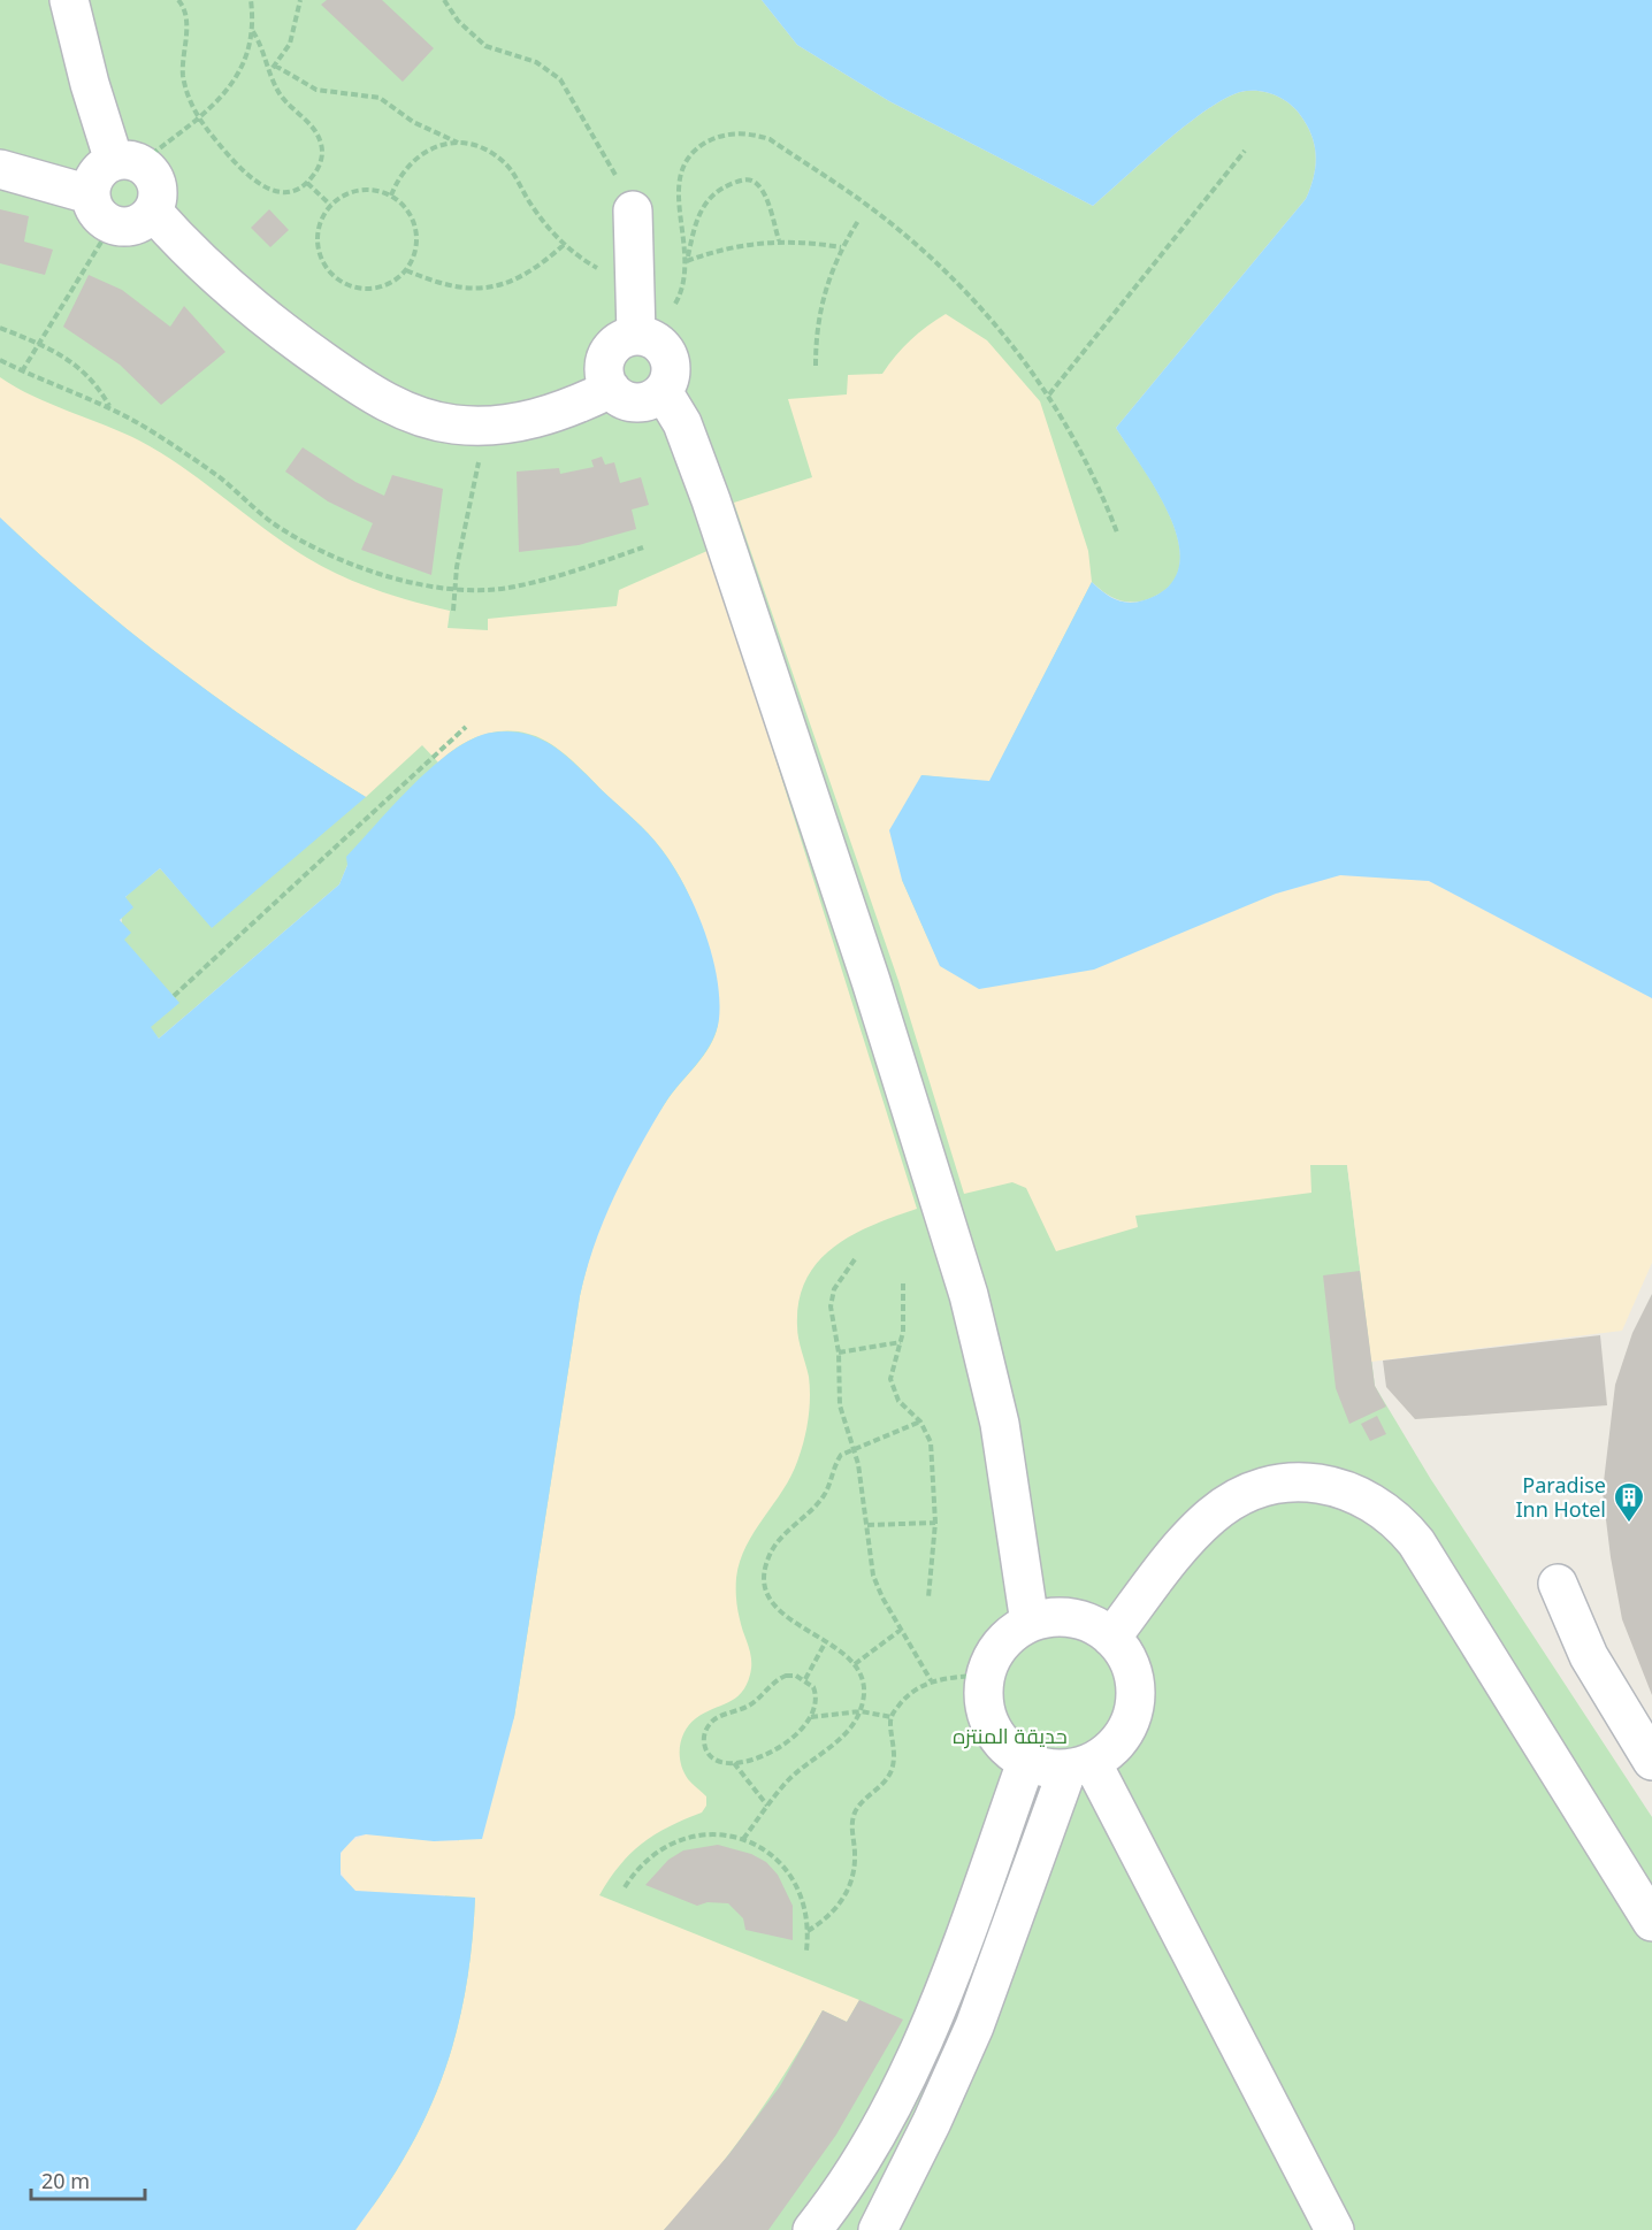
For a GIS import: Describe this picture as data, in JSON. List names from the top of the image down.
{
  "parks": ["حديقة المنتزه"],
  "places": {
    "building": ["Paradise Inn Hotel"]
  },
  "scale_bar": "20 m"
}
